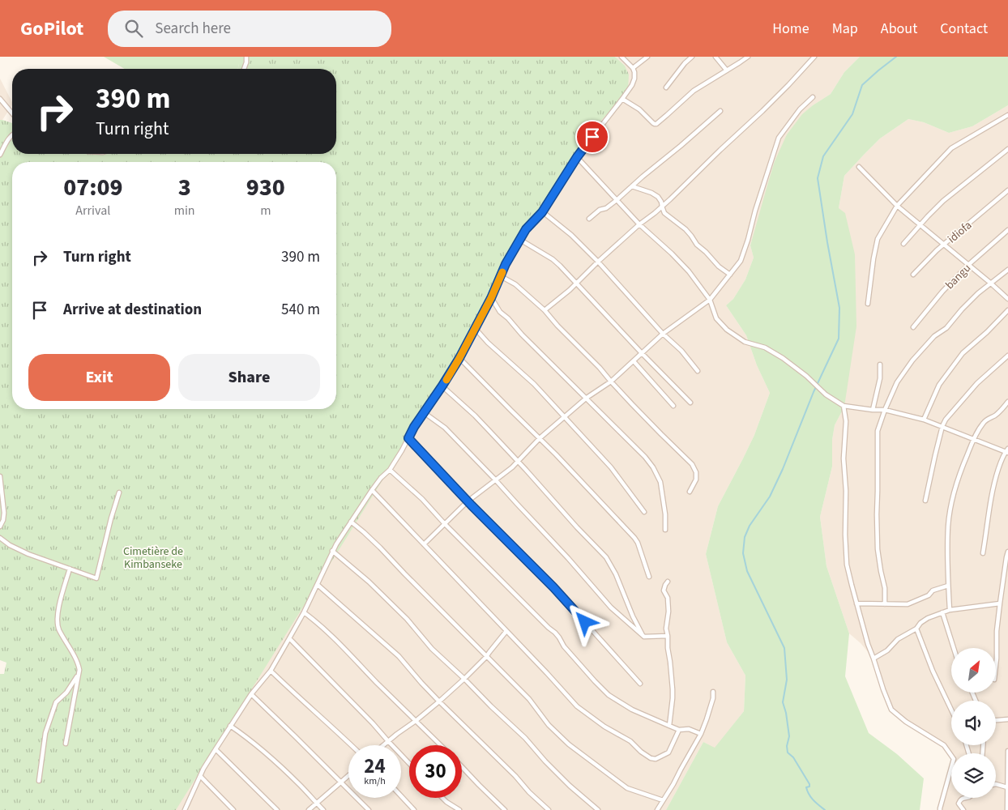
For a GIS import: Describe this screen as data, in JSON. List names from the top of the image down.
{
  "streets": {
    "street": ["idiofa", "bangu"]
  },
  "parks": ["Cimetière de Kimbanseke"],
  "north": "top right",
  "page": {
    "header": "GoPilot",
    "search": "Search here",
    "nav": [
      "Home",
      "Map",
      "About",
      "Contact"
    ],
    "turn": ["390 m", "Turn right"],
    "eta": [
      "07:09",
      "Arrival",
      "3",
      "min",
      "930",
      "m"
    ],
    "list": [
      {
        "name": "Turn right",
        "value": "390 m"
      },
      {
        "name": "Arrive at destination",
        "value": "540 m"
      }
    ],
    "buttons": ["Exit", "Share"],
    "speed": "24 km/h",
    "limit": "30"
  }
}
